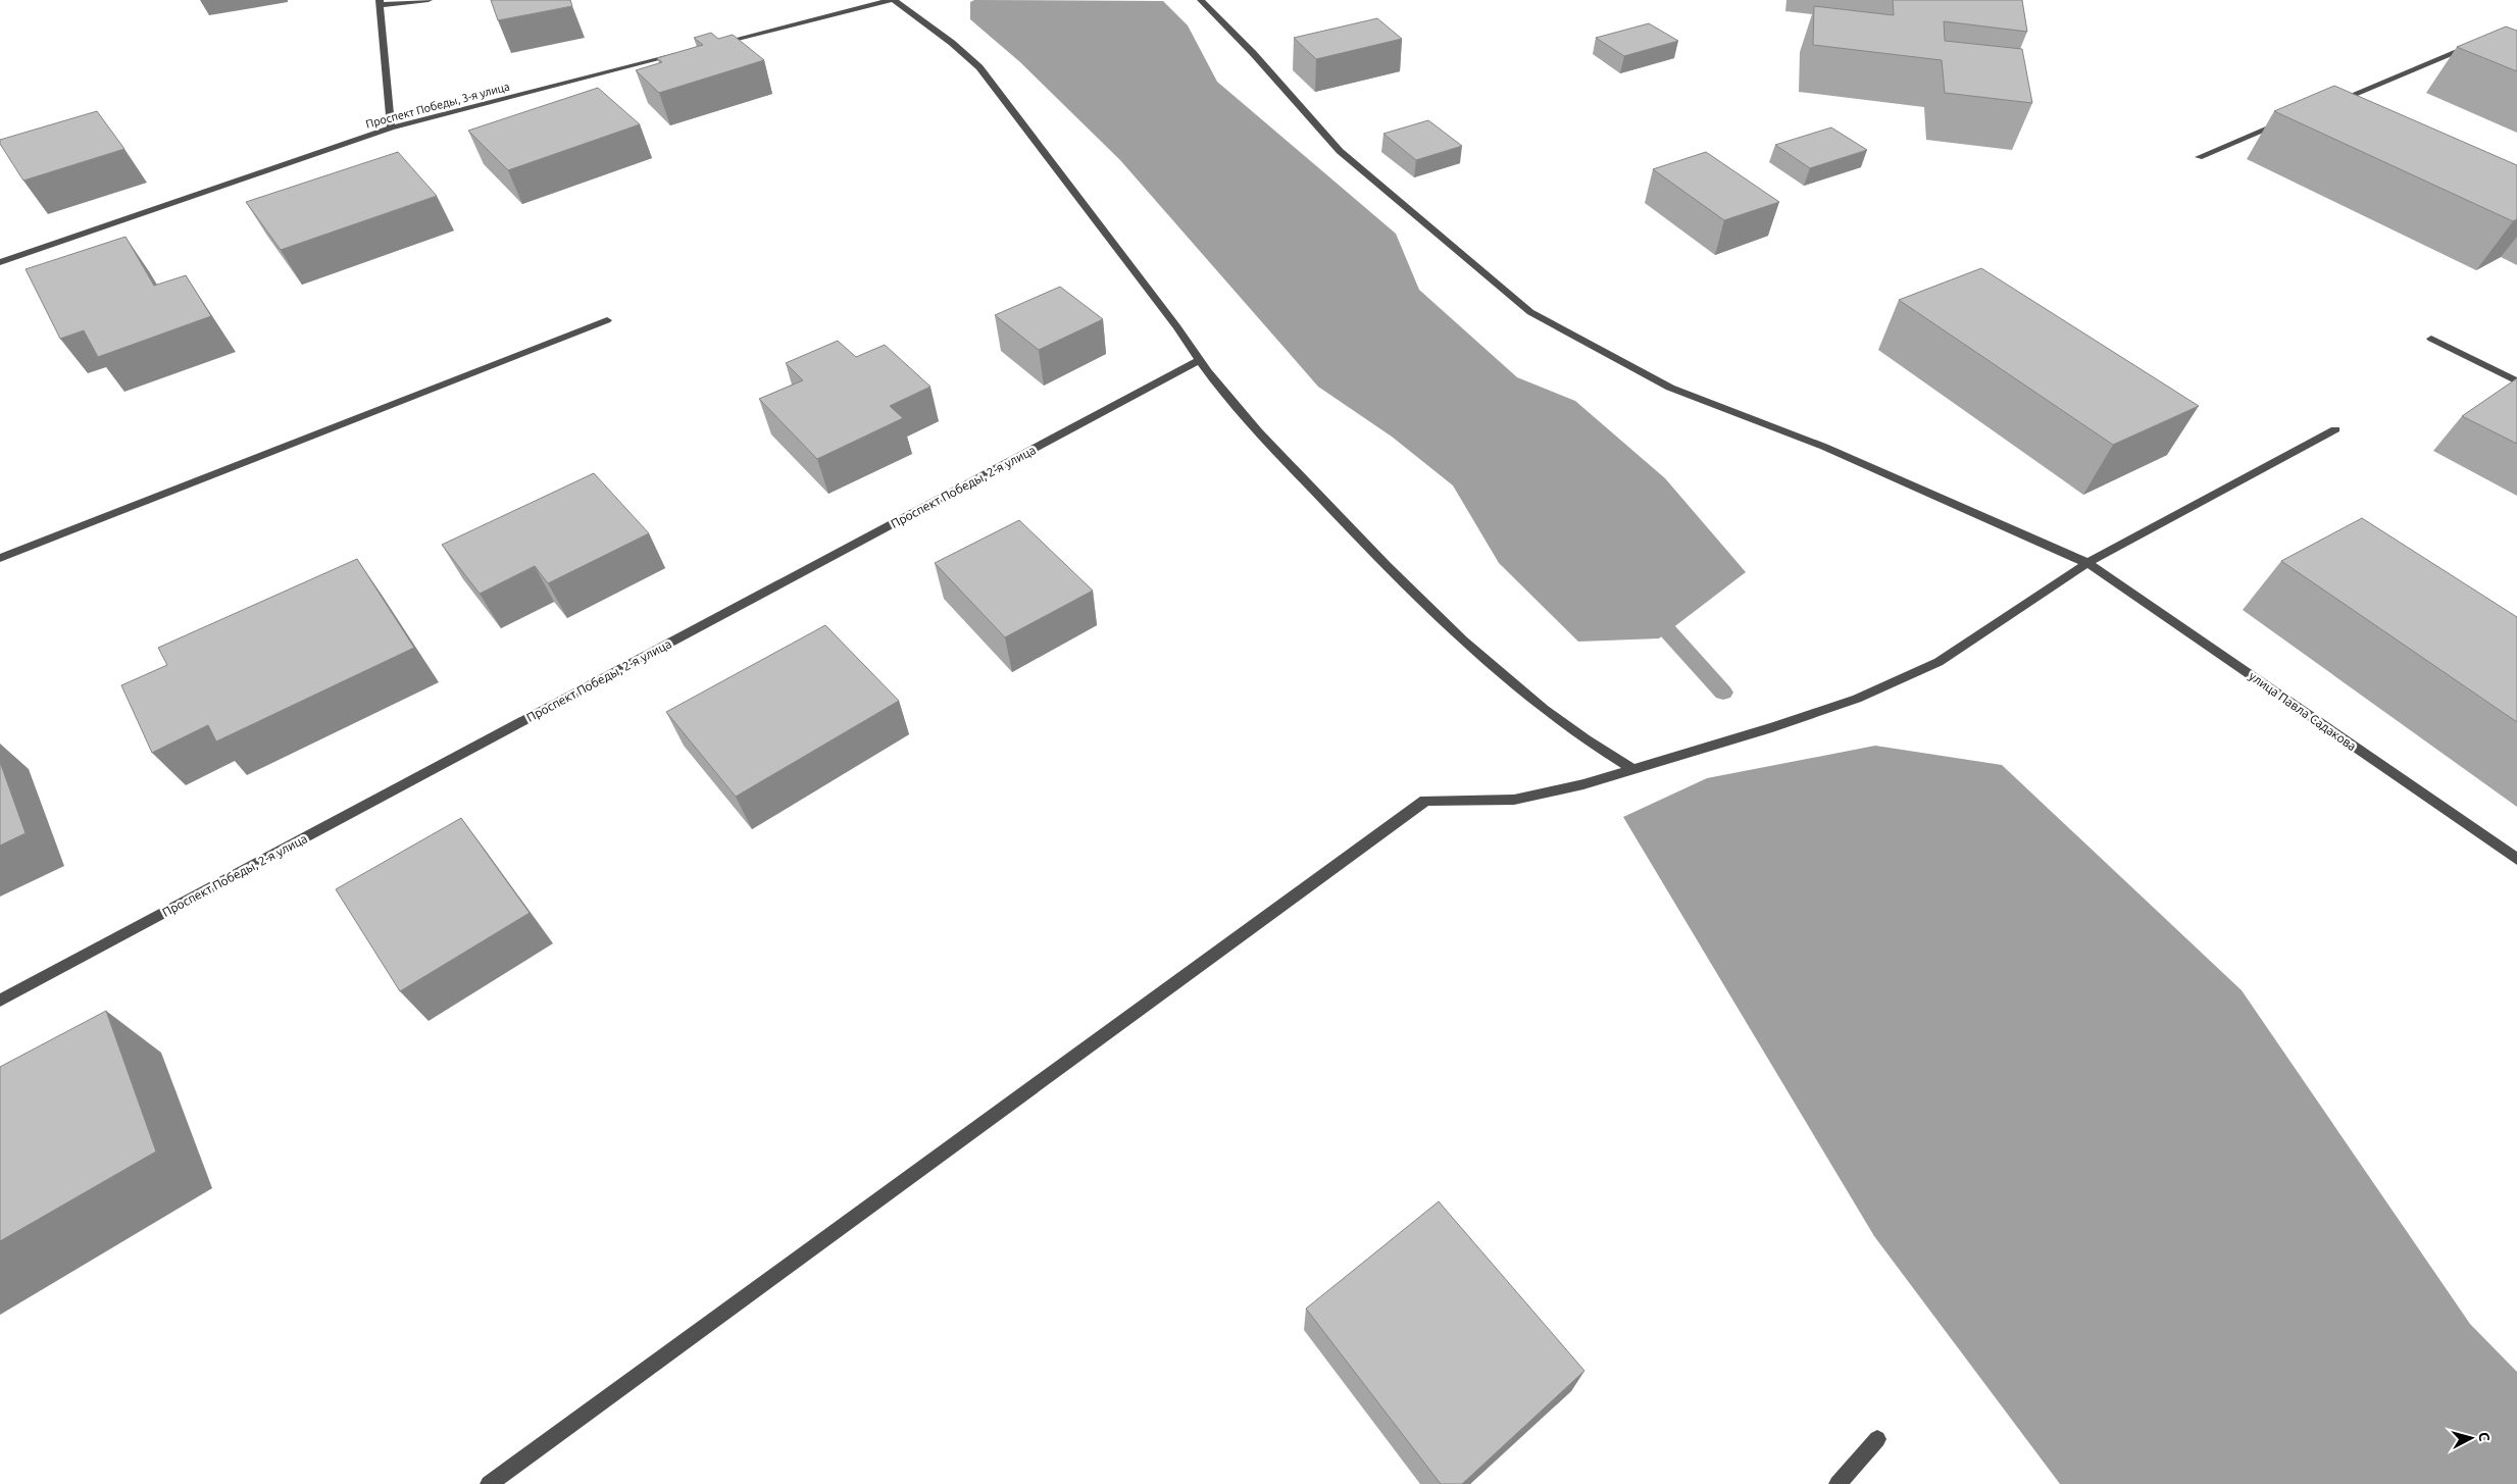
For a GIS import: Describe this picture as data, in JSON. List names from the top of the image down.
{
  "streets": {
    "street": ["Проспект Победы, 3-я улица", "Проспект Победы, 2-я улица", "улица Павла Садакова"]
  },
  "north": "right"
}
